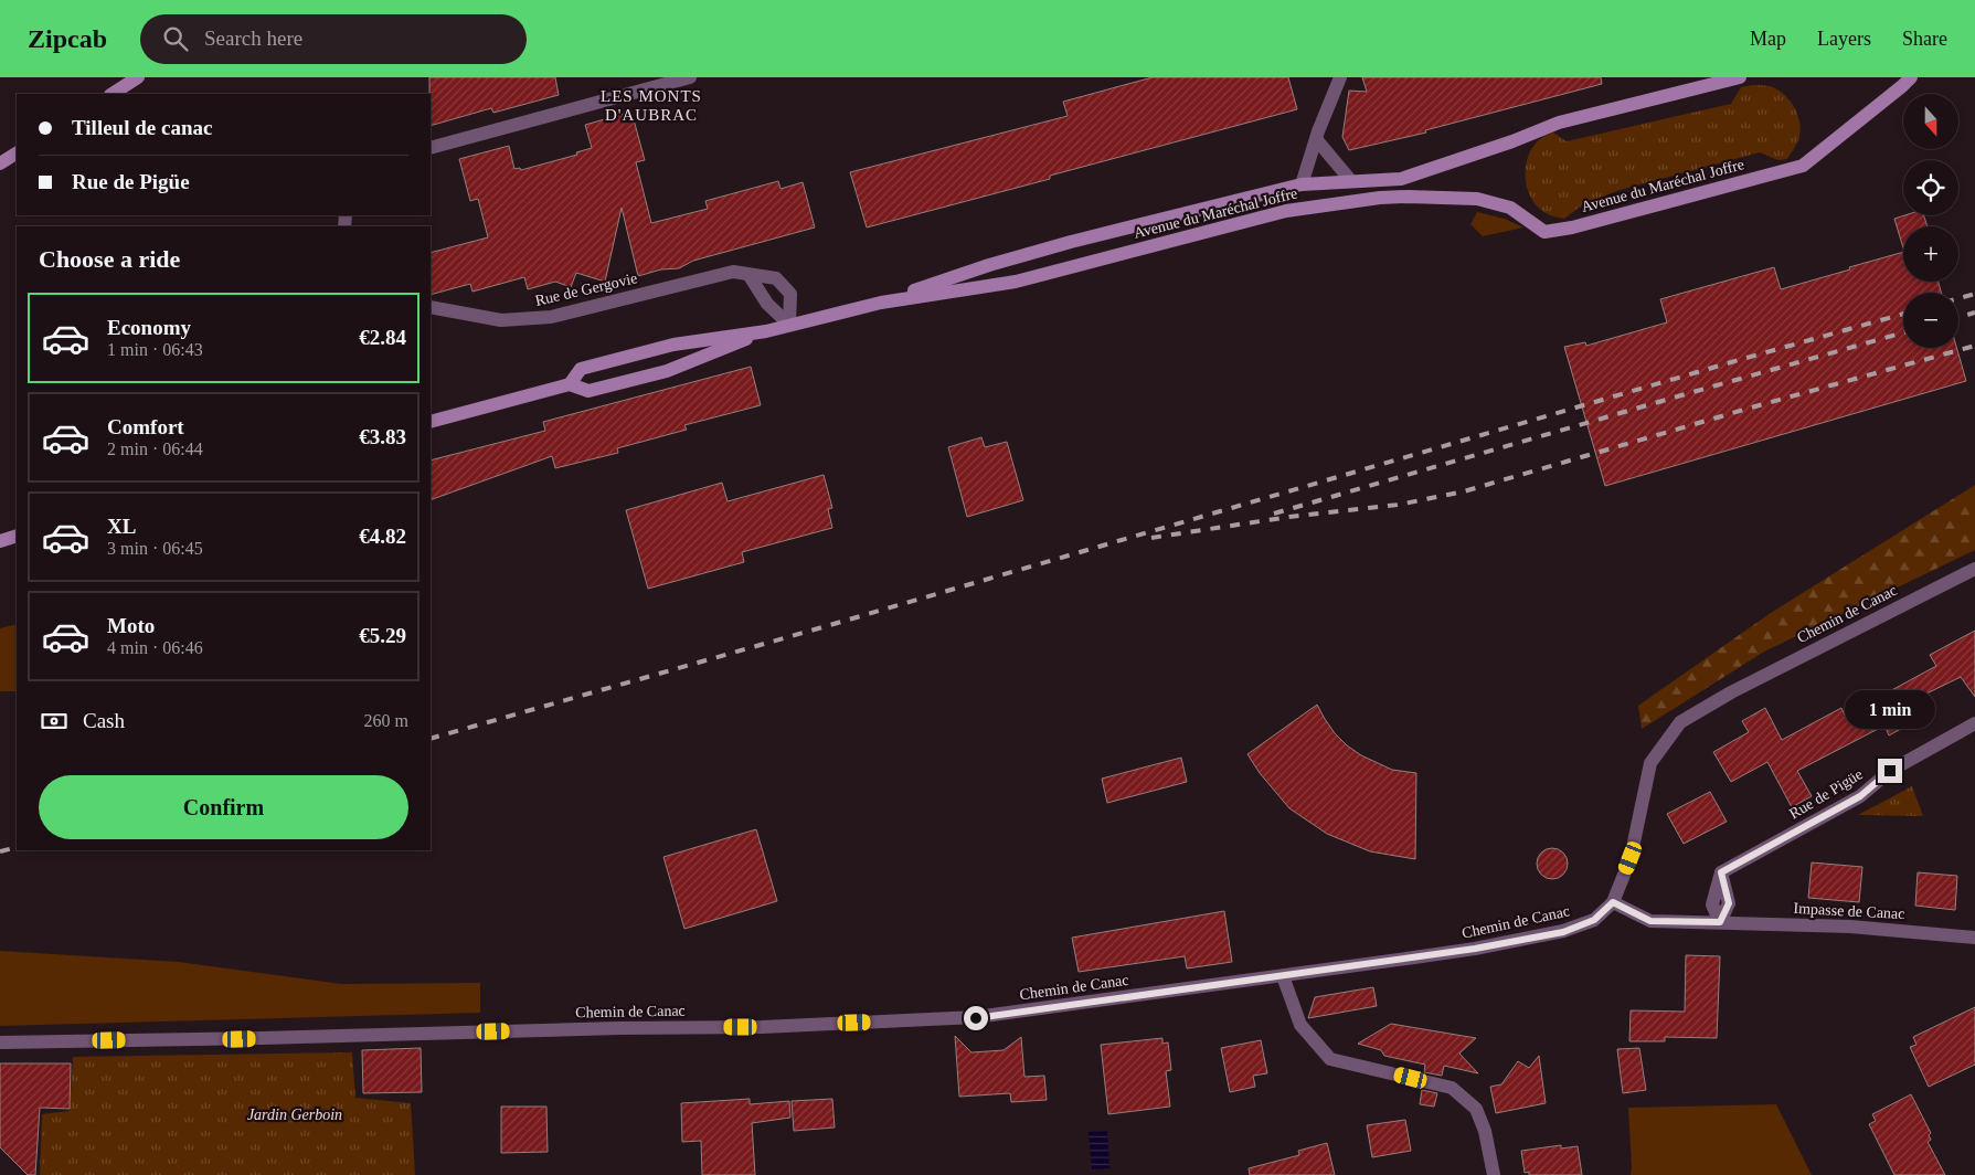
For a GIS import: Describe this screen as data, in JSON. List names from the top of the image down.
{
  "streets": {
    "main road": ["Avenue du Maréchal Joffre"],
    "street": [
      "Rue de Gergovie",
      "Chemin de Canac",
      "Rue de Pigüe",
      "Impasse de Canac"
    ]
  },
  "crossings": [
    ["Avenue du Maréchal Joffre", "Rue de Gergovie"],
    ["Rue de Pigüe", "Impasse de Canac"]
  ],
  "districts": ["LES MONTS D'AUBRAC"],
  "parks": ["Jardin Gerboin"],
  "north": "bottom",
  "page": {
    "header": "Zipcab",
    "search": "Search here",
    "nav": ["Map", "Layers", "Share"],
    "map_buttons": ["+", "−"],
    "banner": ["Tilleul de canac", "Rue de Pigüe"],
    "heading": "Choose a ride",
    "list": [
      {
        "name": "Economy",
        "note": "1 min · 06:43",
        "value": "€2.84"
      },
      {
        "name": "Comfort",
        "note": "2 min · 06:44",
        "value": "€3.83"
      },
      {
        "name": "XL",
        "note": "3 min · 06:45",
        "value": "€4.82"
      },
      {
        "name": "Moto",
        "note": "4 min · 06:46",
        "value": "€5.29"
      }
    ],
    "bubble": "1 min",
    "pay": ["Cash", "260 m"],
    "buttons": "Confirm"
  }
}
